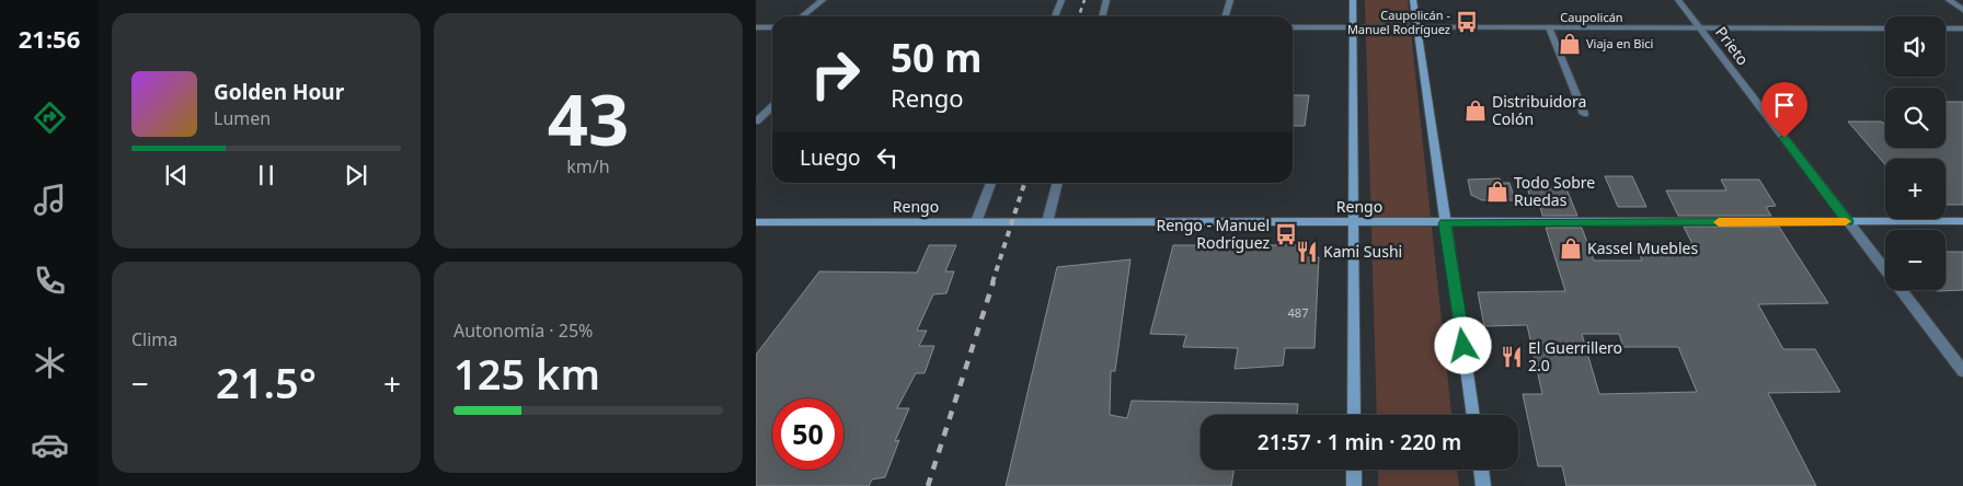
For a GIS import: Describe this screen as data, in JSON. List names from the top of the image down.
{
  "streets": {
    "main road": ["Rengo"],
    "street": ["Caupolicán", "Prieto"]
  },
  "crossings": [
    ["Caupolicán", "Prieto"],
    ["Prieto", "Rengo"]
  ],
  "places": {
    "bus stop": ["Caupolicán - Manuel Rodríguez", "Rengo - Manuel Rodríguez"],
    "shop": [
      "Viaja en Bici",
      "Distribuidora Colón",
      "Todo Sobre Ruedas",
      "Kassel Muebles"
    ],
    "restaurant": ["Kami Sushi", "El Guerrillero 2.0"]
  },
  "house_numbers": ["487"],
  "page": {
    "tabs": "21:56",
    "tile": [
      ["43", "km/h"],
      "Clima",
      ["Autonomía · 25%", "125 km"]
    ],
    "map_buttons": ["+", "−"],
    "turn": ["50 m", "Rengo"],
    "song": ["Golden Hour", "Lumen"],
    "then": "Luego",
    "heat": ["−", "21.5°", "+"],
    "limit": "50",
    "trip": "21:57 · 1 min · 220 m"
  }
}
